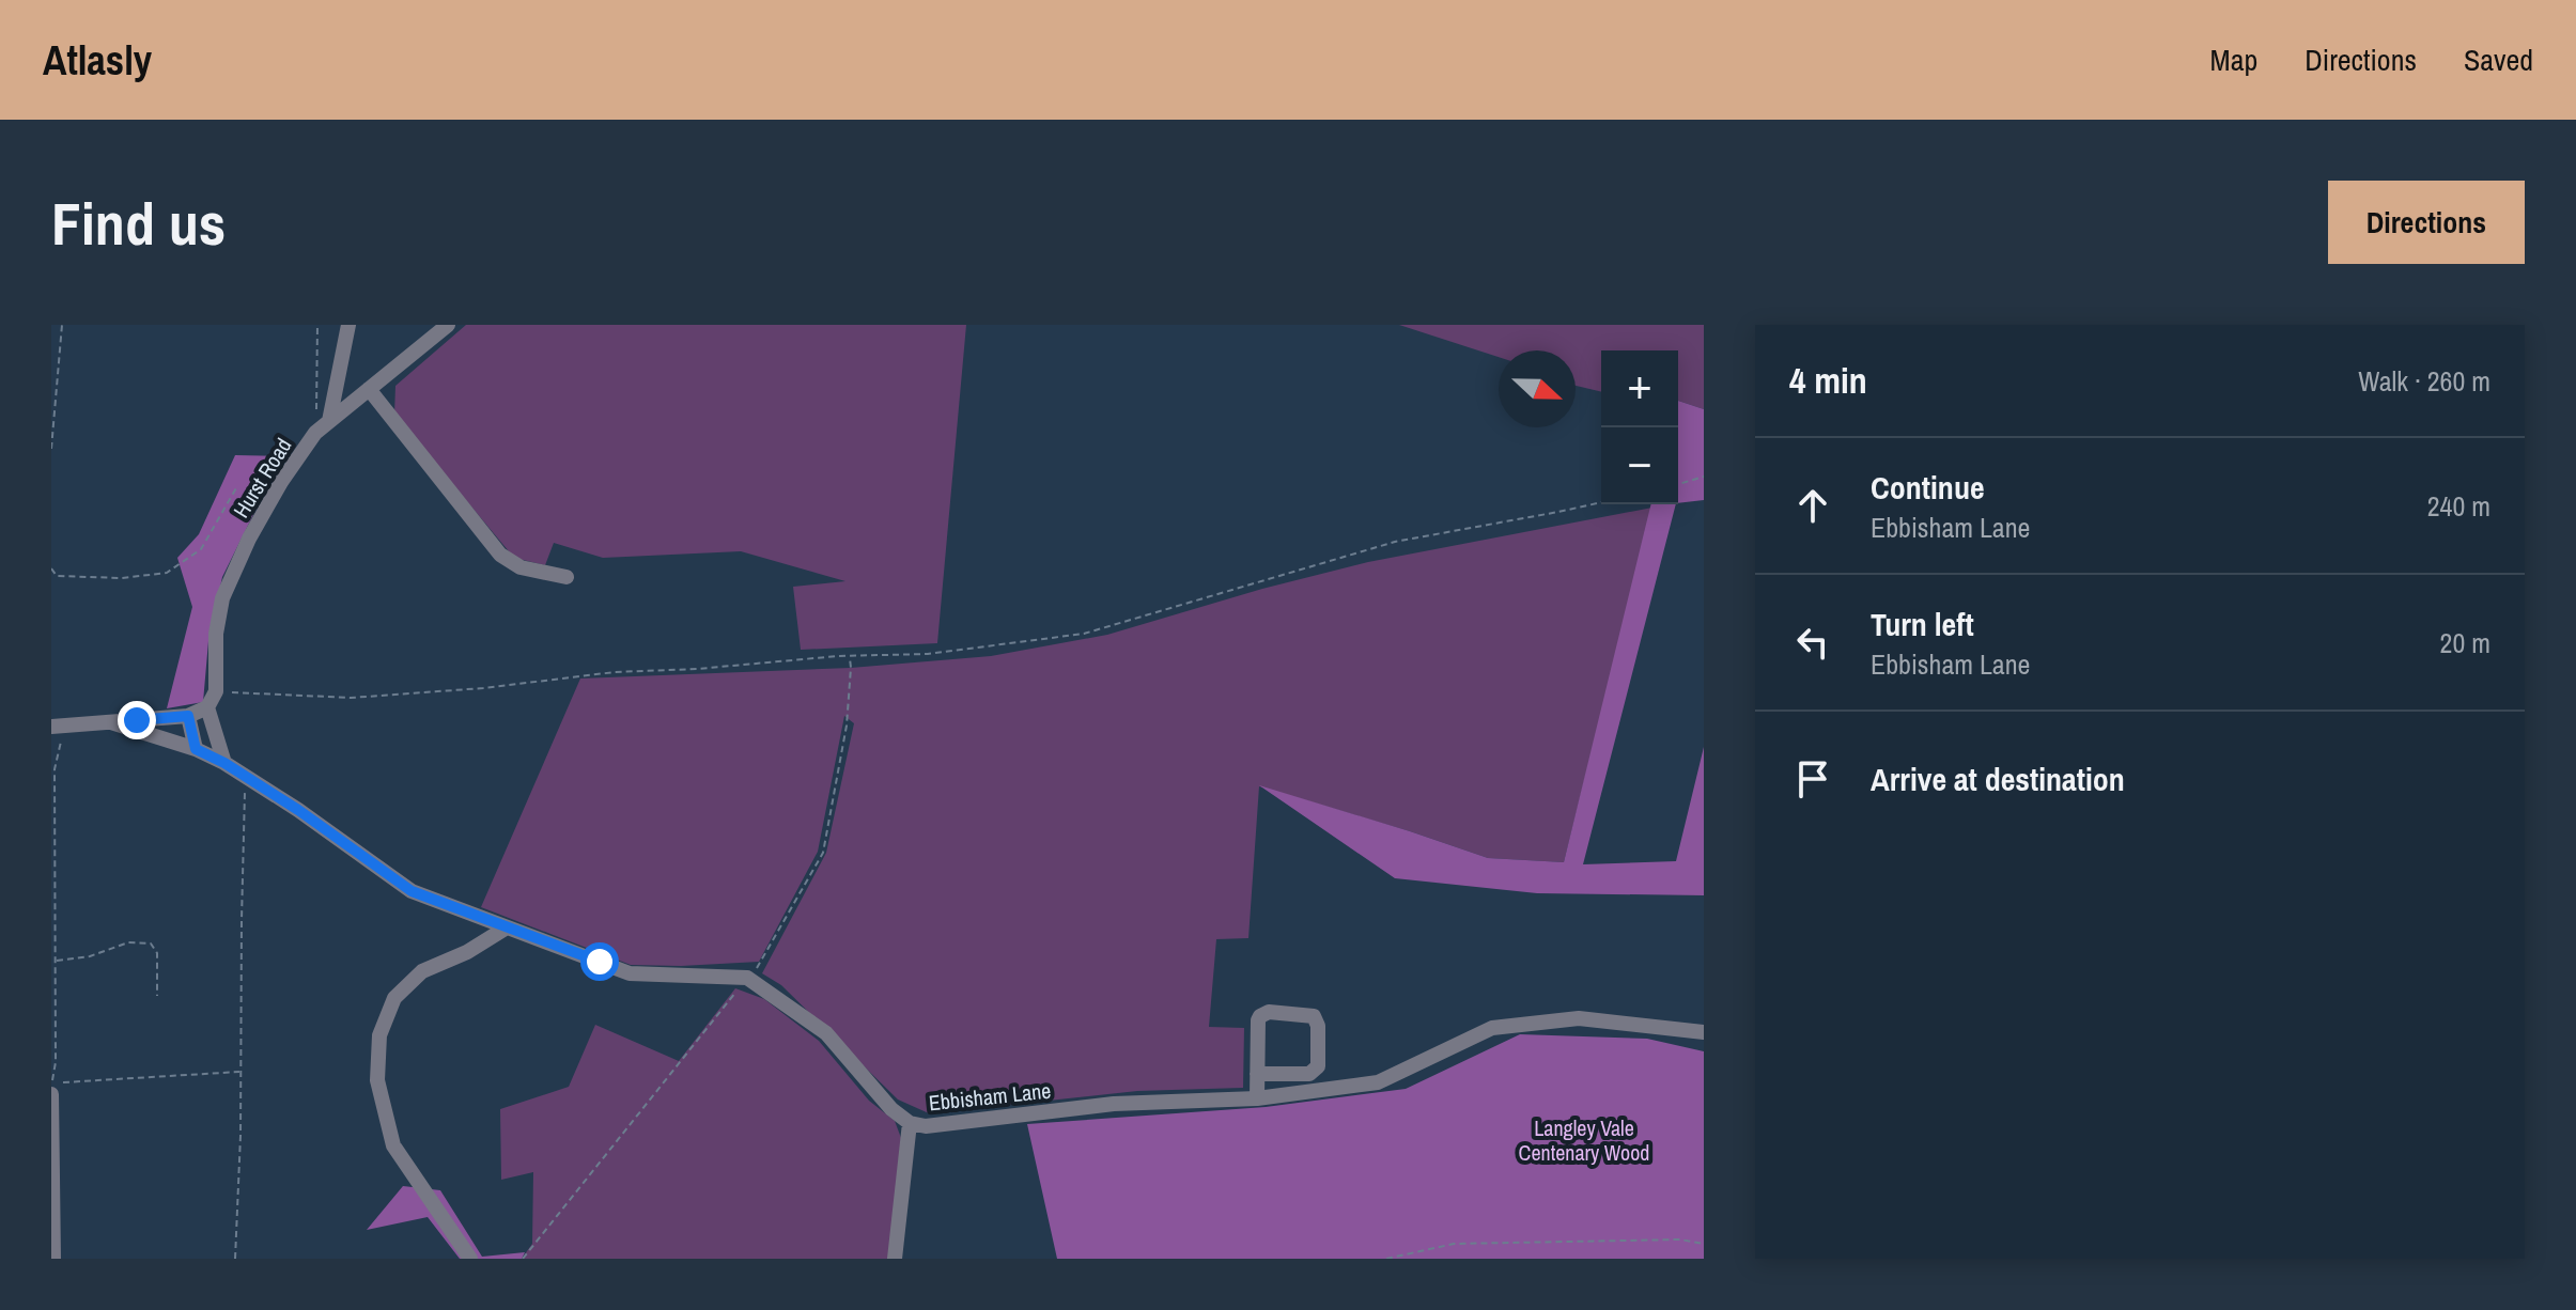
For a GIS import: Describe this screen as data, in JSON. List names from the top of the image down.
{
  "streets": {
    "street": ["Hurst Road", "Ebbisham Lane"]
  },
  "crossings": [
    ["Hurst Road", "Ebbisham Lane"]
  ],
  "parks": ["Langley Vale Centenary Wood"],
  "north": "right",
  "page": {
    "header": "Atlasly",
    "nav": ["Map", "Directions", "Saved"],
    "buttons": "Directions",
    "title": "Find us",
    "heading": ["4 min", "Walk · 260 m"],
    "map_buttons": ["+", "−"],
    "list": [
      ["Continue", "Ebbisham Lane", "240 m"],
      ["Turn left", "Ebbisham Lane", "20 m"],
      "Arrive at destination"
    ]
  }
}
